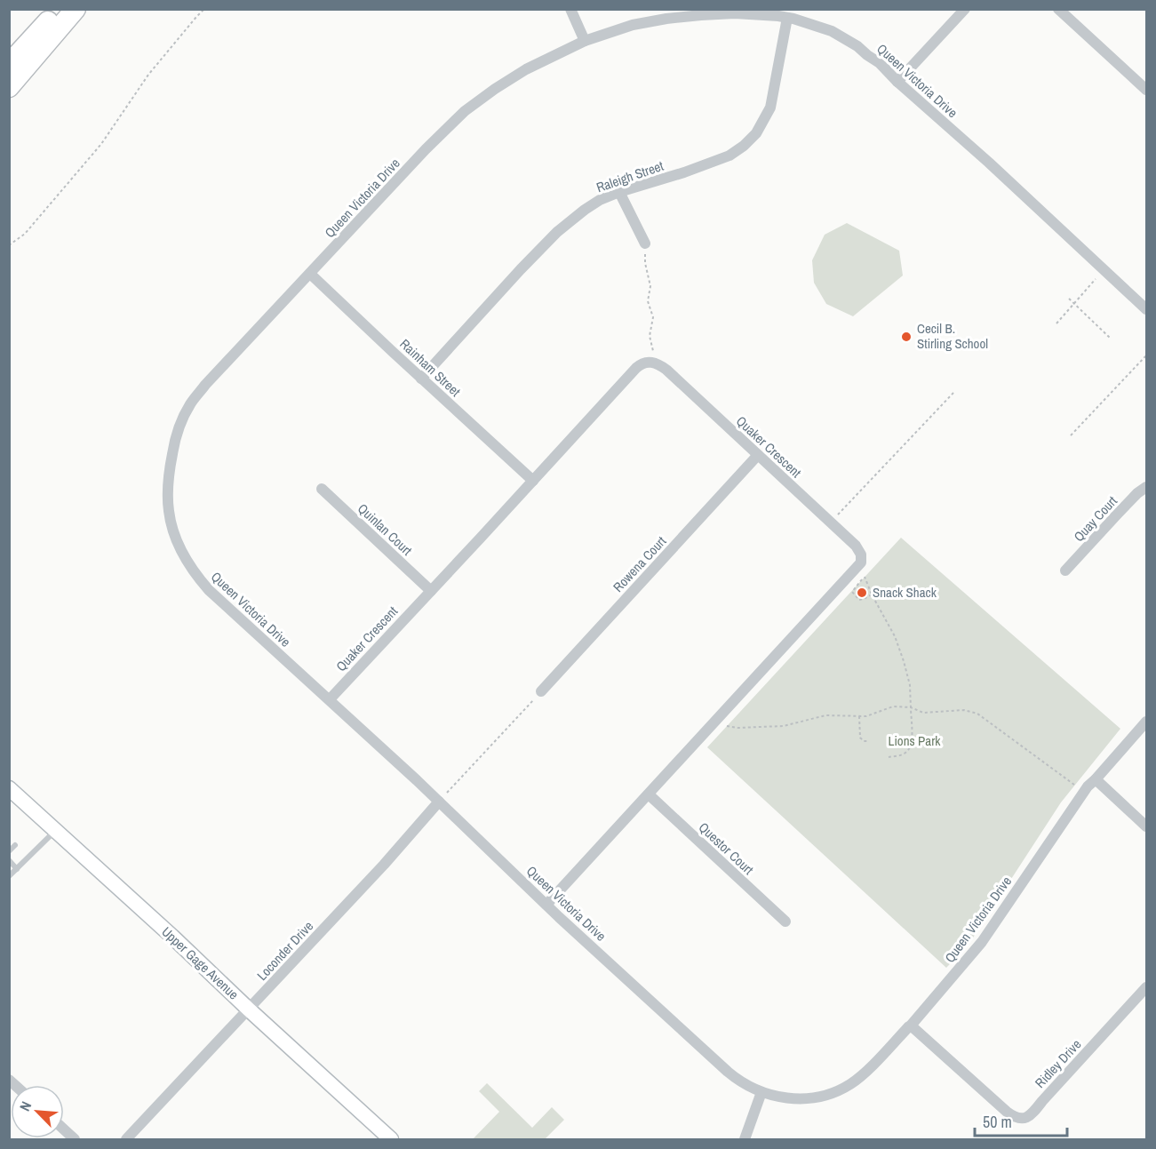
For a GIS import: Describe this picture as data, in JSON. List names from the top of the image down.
{
  "streets": {
    "main road": ["Upper Gage Avenue"],
    "street": [
      "Queen Victoria Drive",
      "Raleigh Street",
      "Rainham Street",
      "Quaker Crescent",
      "Quay Court",
      "Quinlan Court",
      "Rowena Court",
      "Questor Court",
      "Loconder Drive",
      "Ridley Drive"
    ]
  },
  "crossings": [
    ["Queen Victoria Drive", "Raleigh Street"],
    ["Queen Victoria Drive", "Rainham Street"],
    ["Queen Victoria Drive", "Quaker Crescent"],
    ["Queen Victoria Drive", "Loconder Drive"],
    ["Queen Victoria Drive", "Ridley Drive"],
    ["Raleigh Street", "Rainham Street"],
    ["Rainham Street", "Quaker Crescent"],
    ["Quaker Crescent", "Quinlan Court"],
    ["Quaker Crescent", "Rowena Court"],
    ["Loconder Drive", "Upper Gage Avenue"]
  ],
  "parks": ["Lions Park"],
  "places": ["Cecil B. Stirling School", "Snack Shack"],
  "scale_bar": "50 m",
  "north": "top left"
}
